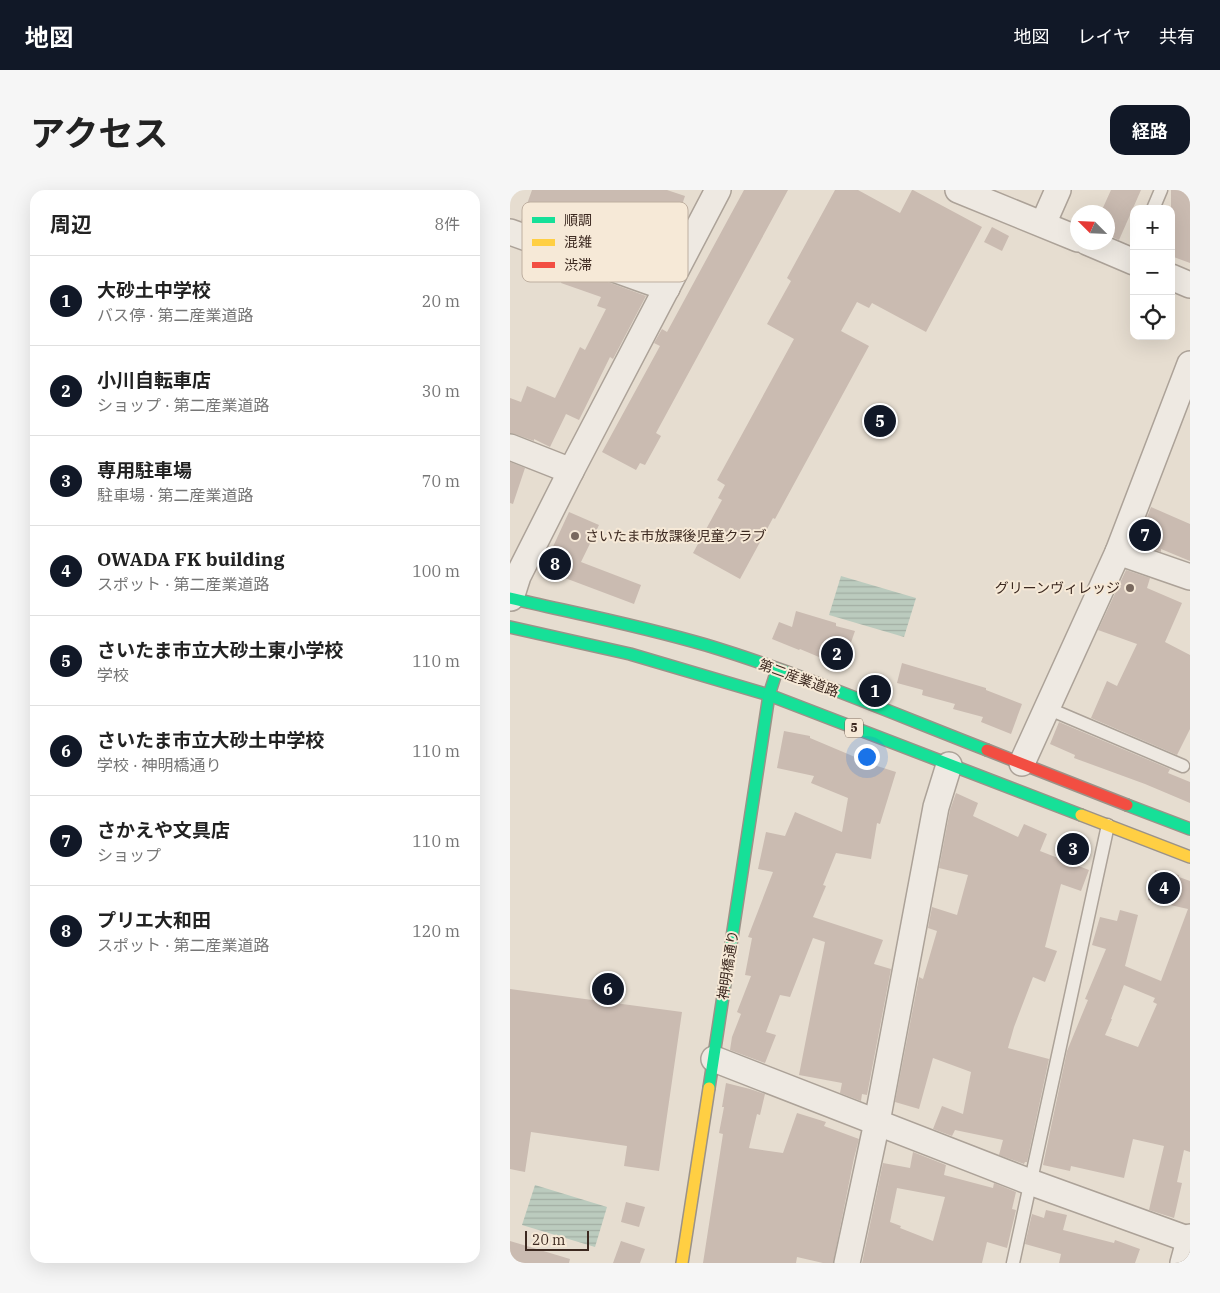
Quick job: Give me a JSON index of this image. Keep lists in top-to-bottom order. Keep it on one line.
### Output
{"streets":{"main road":["第二産業道路","5","神明橋通り"]},"crossings":[["第二産業道路","神明橋通り"]],"places":["さいたま市放課後児童クラブ","グリーンヴィレッジ"],"legend":["順調","混雑","渋滞"],"scale_bar":"20 m","north":"top left","page":{"header":"地図","nav":["地図","レイヤ","共有"],"title":"アクセス","buttons":"経路","heading":["周辺","8件"],"map_buttons":["+","−"],"list":[{"mark":"1","name":"大砂土中学校","note":"バス停 · 第二産業道路","value":"20 m"},{"mark":"2","name":"小川自転車店","note":"ショップ · 第二産業道路","value":"30 m"},{"mark":"3","name":"専用駐車場","note":"駐車場 · 第二産業道路","value":"70 m"},{"mark":"4","name":"OWADA FK building","note":"スポット · 第二産業道路","value":"100 m"},{"mark":"5","name":"さいたま市立大砂土東小学校","note":"学校","value":"110 m"},{"mark":"6","name":"さいたま市立大砂土中学校","note":"学校 · 神明橋通り","value":"110 m"},{"mark":"7","name":"さかえや文具店","note":"ショップ","value":"110 m"},{"mark":"8","name":"プリエ大和田","note":"スポット · 第二産業道路","value":"120 m"}],"pins":["5","7","8","2","1","3","4","6"],"scale":"20 m"}}
